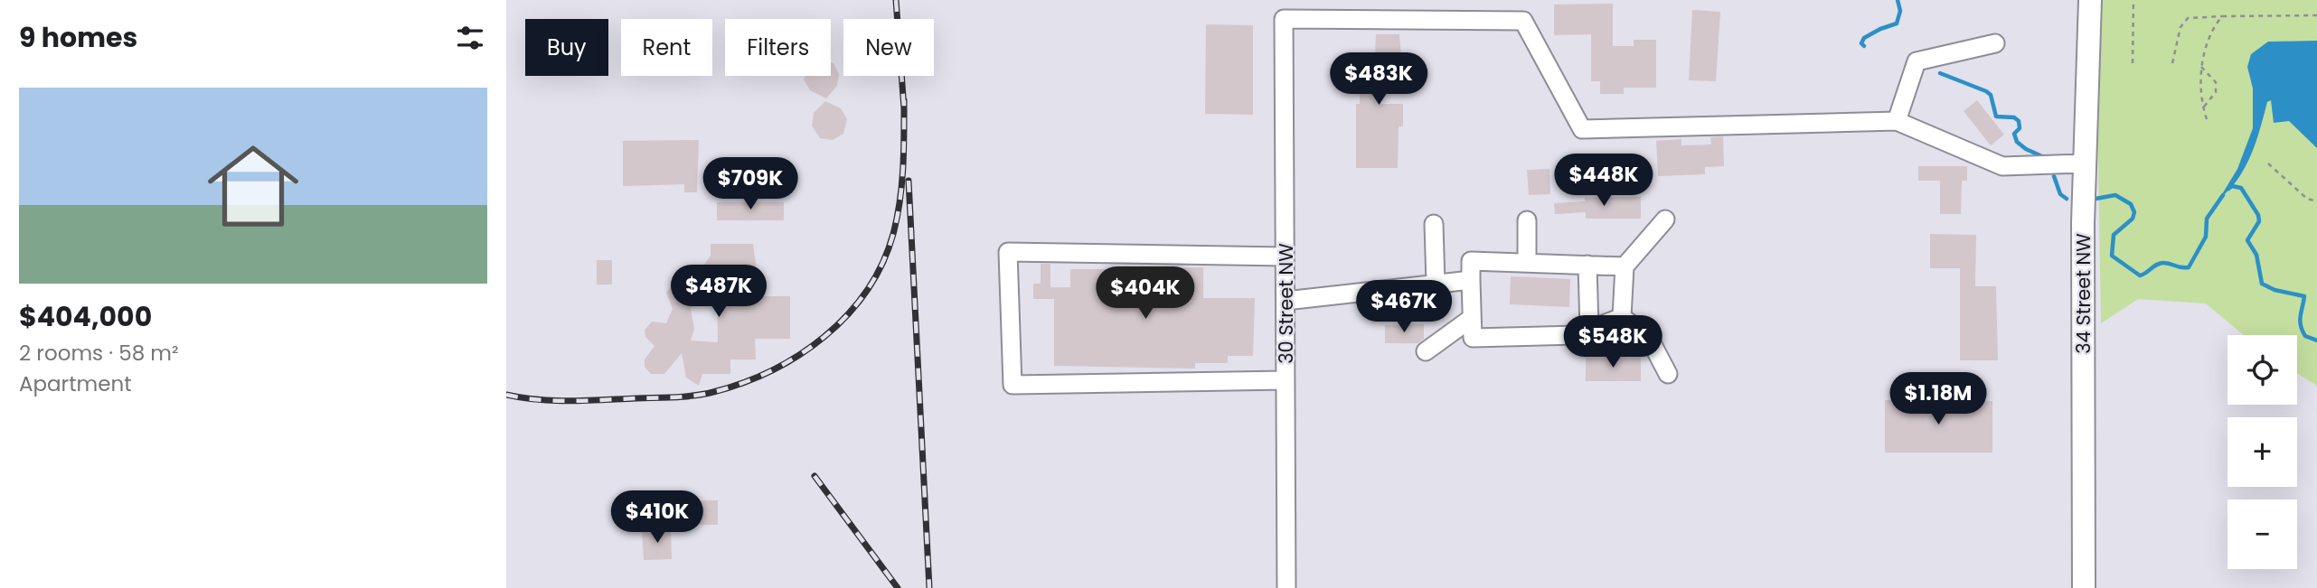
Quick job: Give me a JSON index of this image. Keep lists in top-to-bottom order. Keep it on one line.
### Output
{"streets":{"main road":["34 Street NW"],"street":["30 Street NW"]},"page":{"heading":"9 homes","chip":["Buy","Rent","Filters","New"],"price":["$483K","$448K","$709K","$487K","$404K","$467K","$548K","$1.18M","$410K"],"list":[{"name":"$404,000","note":"2 rooms · 58 m² · Apartment"}],"map_buttons":["+","−"]}}
